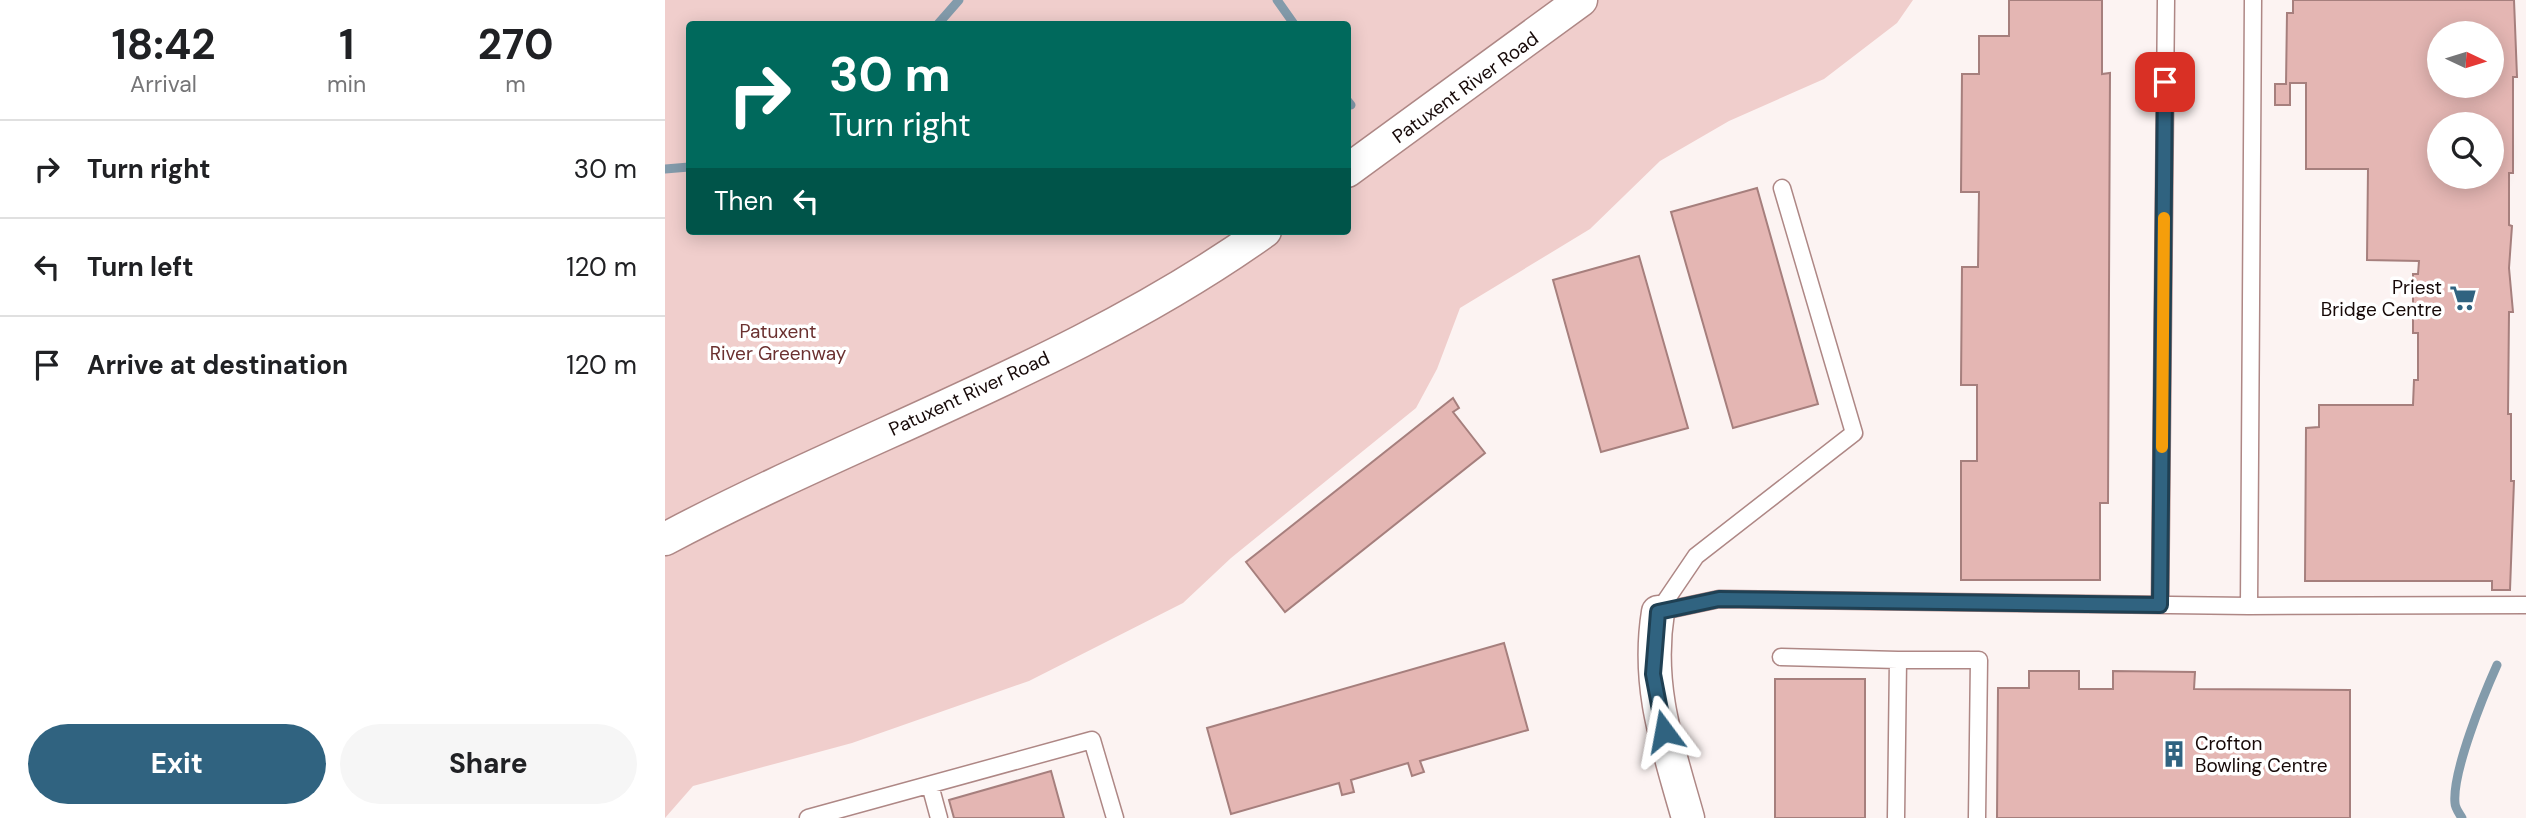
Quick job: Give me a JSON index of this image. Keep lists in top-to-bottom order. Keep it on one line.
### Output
{"streets":{"street":["Patuxent River Road"]},"parks":["Patuxent River Greenway"],"places":{"supermarket":["Priest Bridge Centre"],"building":["Crofton Bowling Centre"]},"north":"right","page":{"eta":["18:42","Arrival","1","min","270","m"],"turn":["30 m","Turn right"],"list":[{"name":"Turn right","value":"30 m"},{"name":"Turn left","value":"120 m"},{"name":"Arrive at destination","value":"120 m"}],"then":"Then","buttons":["Exit","Share"]}}
